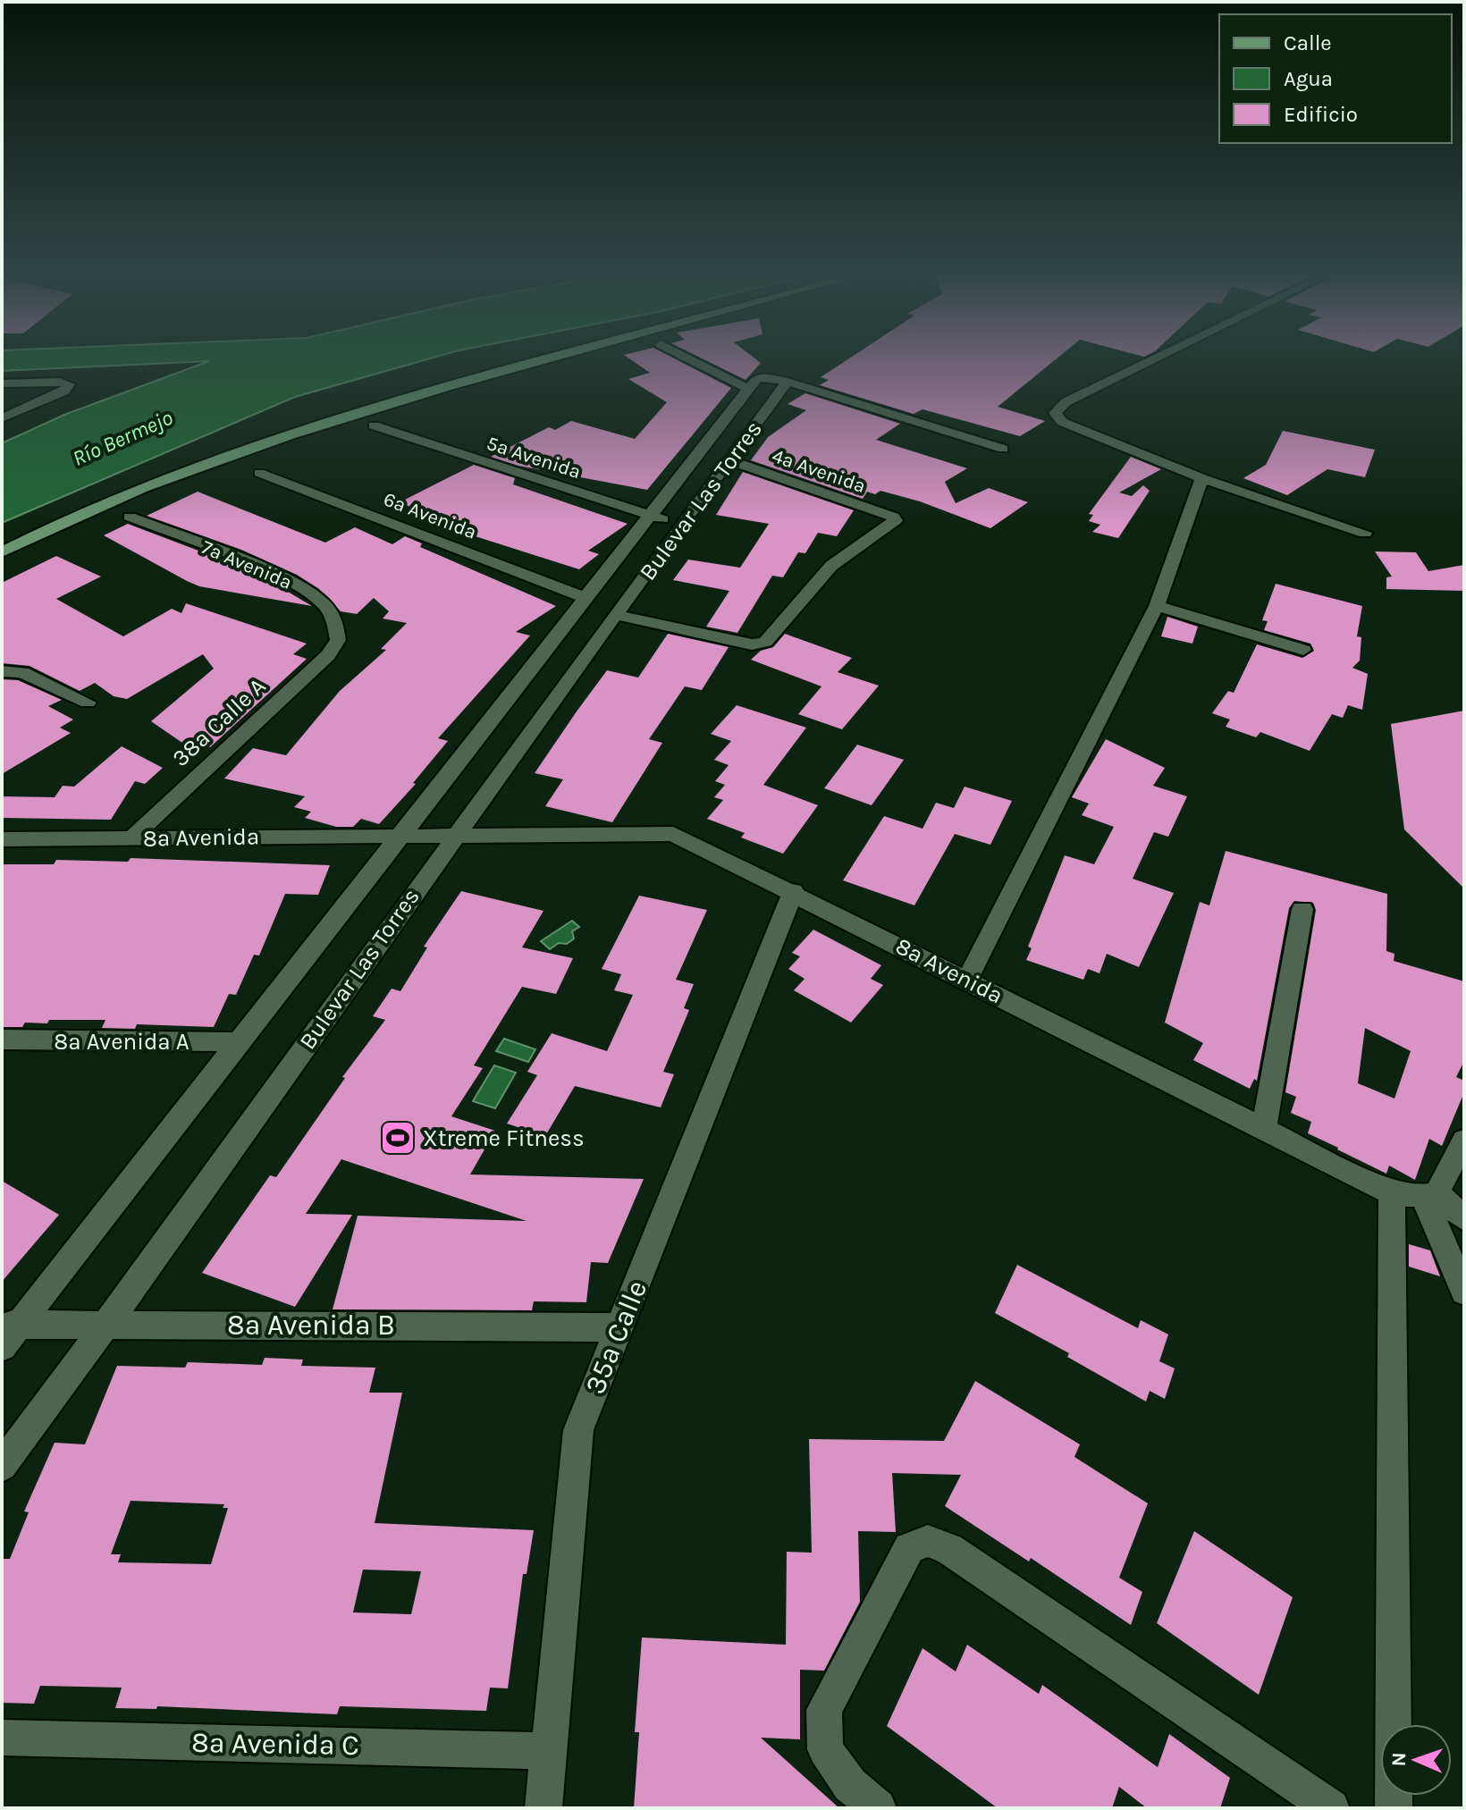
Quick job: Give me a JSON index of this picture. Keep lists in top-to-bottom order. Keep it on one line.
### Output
{"streets":{"street":["5a Avenida","4a Avenida","Bulevar Las Torres","6a Avenida","7a Avenida","38a Calle A","8a Avenida","8a Avenida A","8a Avenida B","35a Calle","8a Avenida C"]},"crossings":[["5a Avenida","Bulevar Las Torres"],["4a Avenida","Bulevar Las Torres"],["Bulevar Las Torres","6a Avenida"],["Bulevar Las Torres","8a Avenida"],["Bulevar Las Torres","8a Avenida A"],["Bulevar Las Torres","8a Avenida B"],["7a Avenida","38a Calle A"],["38a Calle A","8a Avenida"],["8a Avenida","35a Calle"],["8a Avenida B","35a Calle"],["35a Calle","8a Avenida C"]],"water":["Río Bermejo"],"places":{"sports":["Xtreme Fitness"]},"legend":["Calle","Agua","Edificio"],"north":"left"}
